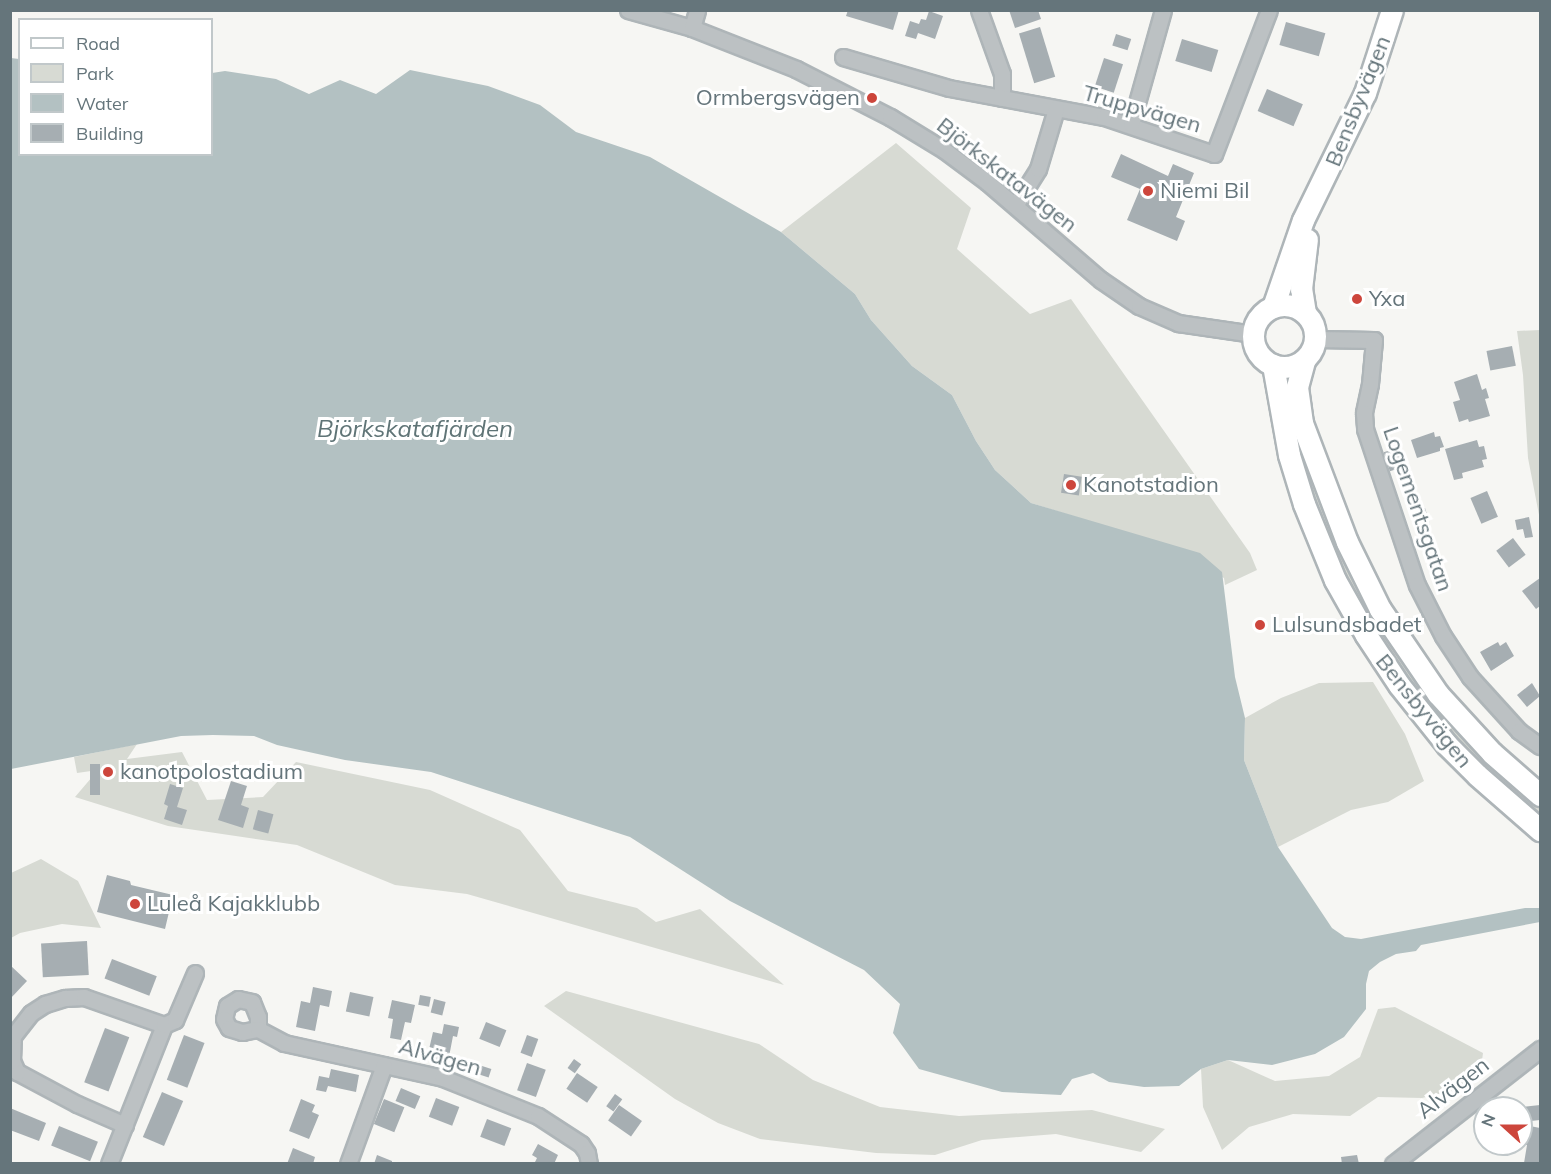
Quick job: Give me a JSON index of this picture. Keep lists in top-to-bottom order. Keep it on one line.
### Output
{"streets":{"main road":["Bensbyvägen"],"street":["Truppvägen","Björkskatavägen","Logementsgatan","Alvägen"]},"crossings":[["Bensbyvägen","Björkskatavägen"],["Bensbyvägen","Logementsgatan"],["Truppvägen","Björkskatavägen"],["Björkskatavägen","Logementsgatan"]],"water":["Björkskatafjärden"],"places":["Ormbergsvägen","Niemi Bil","Yxa","Kanotstadion","Lulsundsbadet","kanotpolostadium","Luleå Kajakklubb"],"legend":["Road","Park","Water","Building"],"north":"left"}
